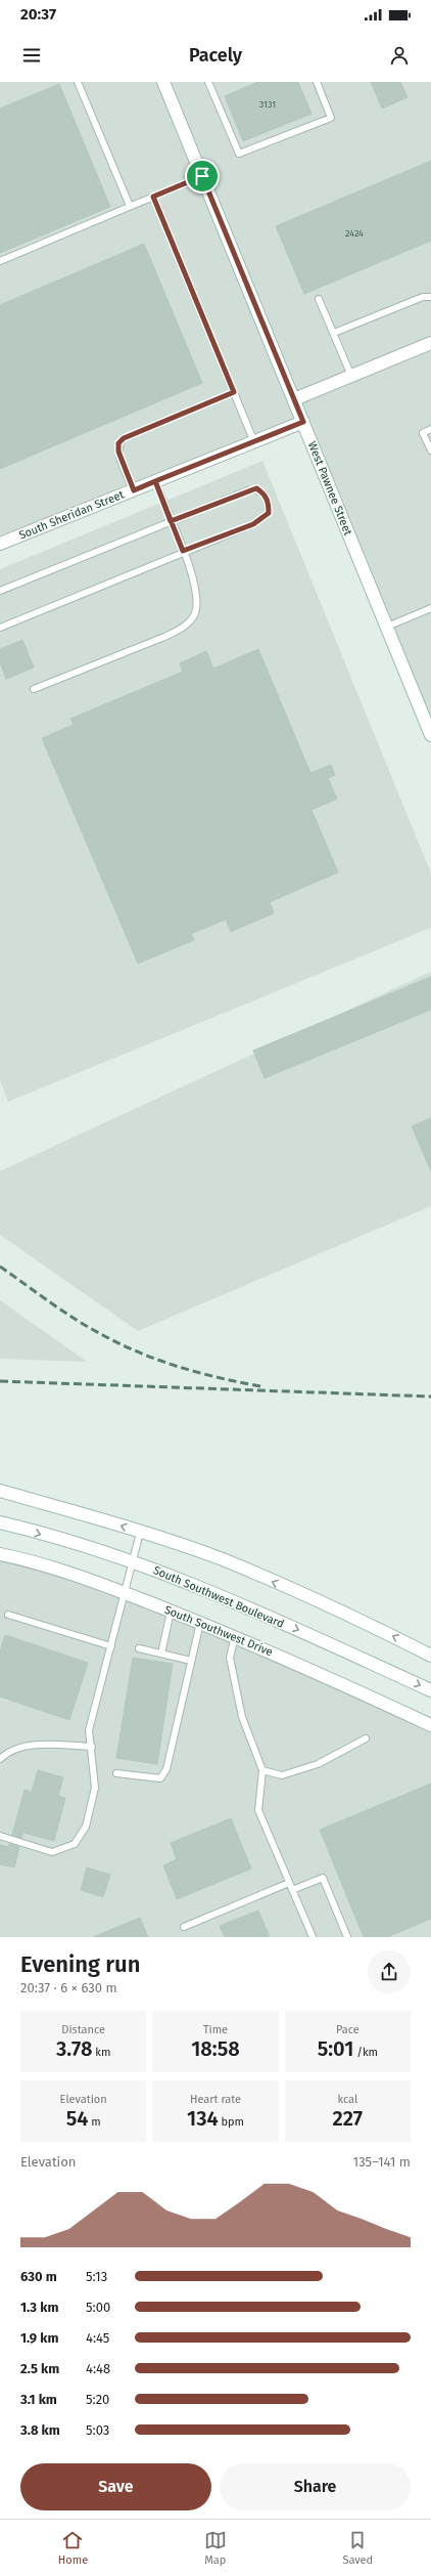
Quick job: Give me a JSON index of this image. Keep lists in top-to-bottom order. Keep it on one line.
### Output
{"streets":{"main road":["West Pawnee Street","South Sheridan Street","South Southwest Boulevard","South Southwest Drive"]},"crossings":[["West Pawnee Street","South Sheridan Street"]],"house_numbers":["3131","2424"],"page":{"status":"20:37","header":"Pacely","heading":["Evening run","20:37 · 6 × 630 m"],"stats":[["Distance","3.78 km"],["Time","18:58"],["Pace","5:01 /km"],["Elevation","54 m"],["Heart rate","134 bpm"],["kcal","227"]],"chart":["Elevation","135–141 m"],"list":[{"name":"630 m","note":"5:13"},{"name":"1.3 km","note":"5:00"},{"name":"1.9 km","note":"4:45"},{"name":"2.5 km","note":"4:48"},{"name":"3.1 km","note":"5:20"},{"name":"3.8 km","note":"5:03"}],"buttons":["Save","Share"],"tabs":["Home","Map","Saved"]}}
